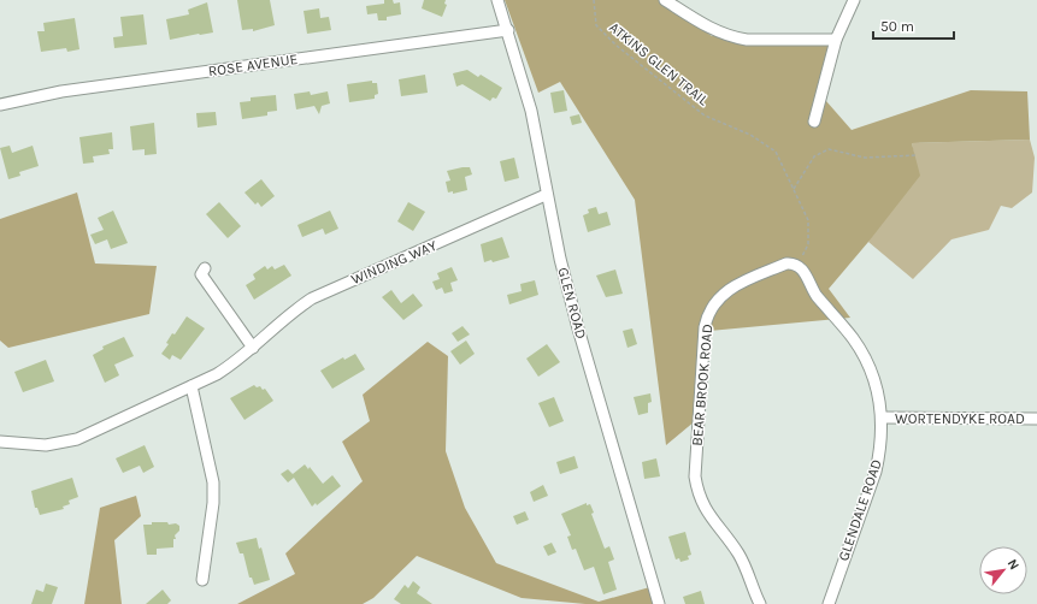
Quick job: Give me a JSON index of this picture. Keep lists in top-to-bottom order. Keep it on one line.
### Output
{"streets":{"street":["ROSE AVENUE","WINDING WAY","GLEN ROAD","BEAR BROOK ROAD","WORTENDYKE ROAD","GLENDALE ROAD"],"path":["ATKINS GLEN TRAIL"]},"crossings":[["ATKINS GLEN TRAIL","BEAR BROOK ROAD"],["ATKINS GLEN TRAIL","GLENDALE ROAD"],["ROSE AVENUE","GLEN ROAD"],["WINDING WAY","GLEN ROAD"],["BEAR BROOK ROAD","GLENDALE ROAD"],["WORTENDYKE ROAD","GLENDALE ROAD"]],"scale_bar":"50 m","north":"top right"}
